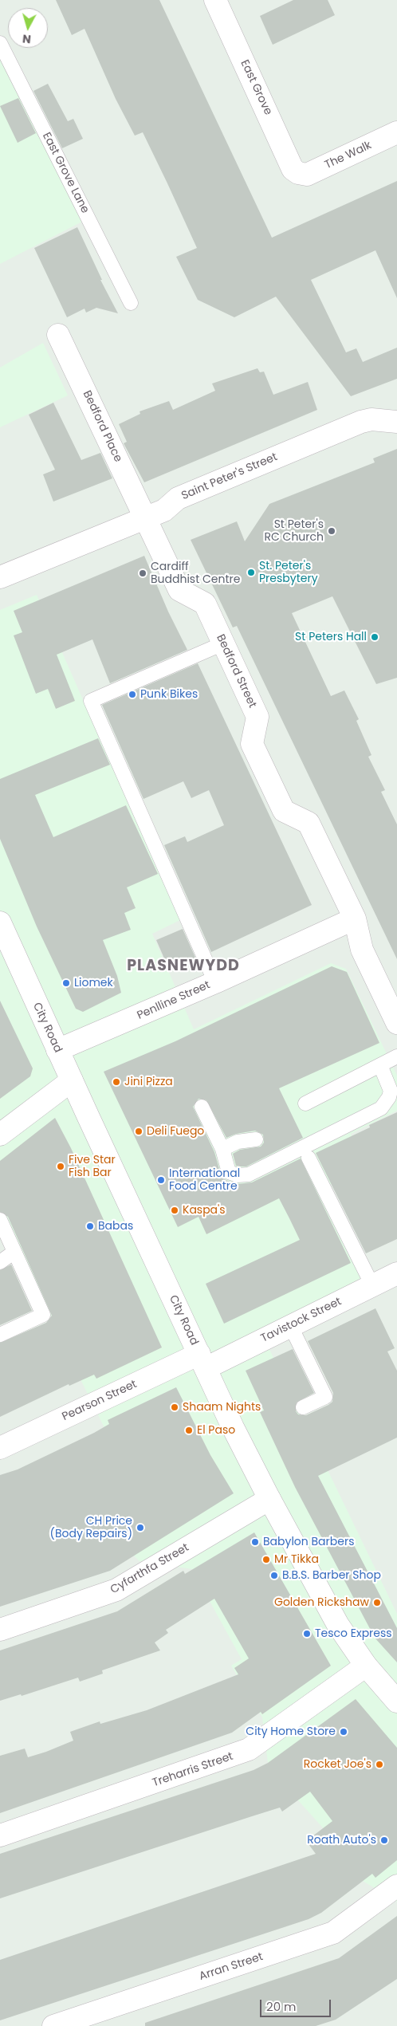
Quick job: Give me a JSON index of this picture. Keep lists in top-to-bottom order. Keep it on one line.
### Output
{"streets":{"street":["East Grove","The Walk","Bedford Place","Saint Peter's Street","Bedford Street","Penlline Street","City Road","Tavistock Street","Pearson Street","Cyfarthfa Street","Treharris Street","Arran Street"],"lane":["East Grove Lane"]},"crossings":[["East Grove","The Walk"],["Bedford Place","Saint Peter's Street"],["Bedford Place","Bedford Street"],["Saint Peter's Street","Bedford Street"],["Bedford Street","Penlline Street"],["Penlline Street","City Road"],["City Road","Tavistock Street"],["City Road","Pearson Street"],["City Road","Cyfarthfa Street"],["City Road","Treharris Street"],["Tavistock Street","Pearson Street"]],"districts":["PLASNEWYDD"],"places":["St Peter's RC Church","St. Peter's Presbytery","Cardiff Buddhist Centre","St Peters Hall","Punk Bikes","Liomek","Jini Pizza","Deli Fuego","Five Star Fish Bar","International Food Centre","Kaspa's","Babas","Shaam Nights","El Paso","CH Price (Body Repairs)","Babylon Barbers","Mr Tikka","B.B.S. Barber Shop","Golden Rickshaw","Tesco Express","City Home Store","Rocket Joe's","Roath Auto's"],"scale_bar":"20 m","north":"bottom"}
